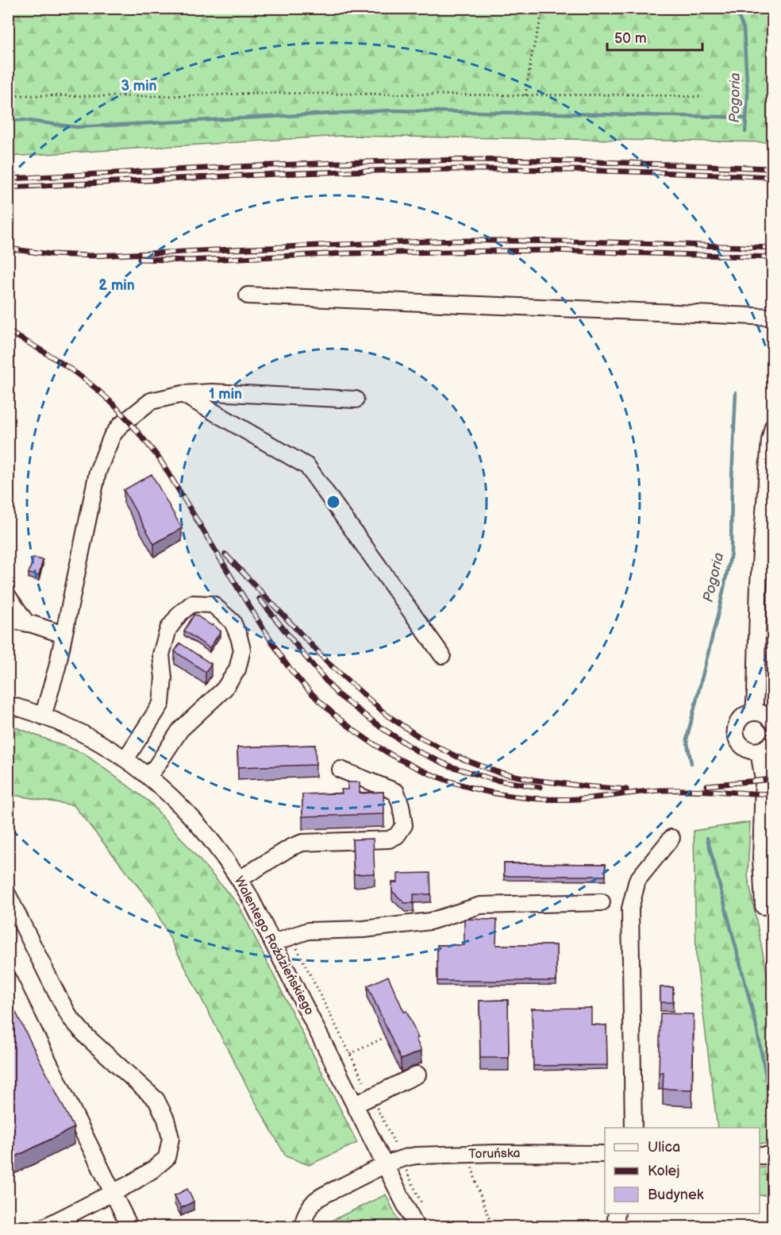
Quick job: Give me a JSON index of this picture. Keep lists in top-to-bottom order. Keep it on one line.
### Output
{"streets":{"street":["Walentego Roździeńskiego","Toruńska"]},"crossings":[["Walentego Roździeńskiego","Toruńska"]],"water":["Pogoria"],"legend":["Ulica","Kolej","Budynek"],"scale_bar":"50 m","rings":["3 min","2 min","1 min"]}
